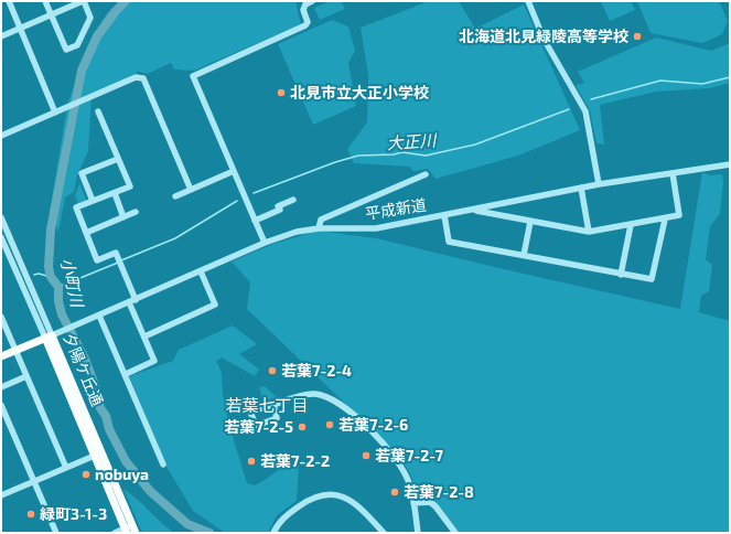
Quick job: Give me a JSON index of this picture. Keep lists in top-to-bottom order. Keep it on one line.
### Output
{"streets":{"main road":["夕陽ケ丘通"],"street":["平成新道"]},"crossings":[["平成新道","夕陽ケ丘通"]],"districts":["若葉七丁目"],"water":["大正川","小町川"],"places":["北海道北見緑陵高等学校","北見市立大正小学校","若葉7-2-4","若葉7-2-6","若葉7-2-5","若葉7-2-7","若葉7-2-2","nobuya","若葉7-2-8","緑町3-1-3"]}
